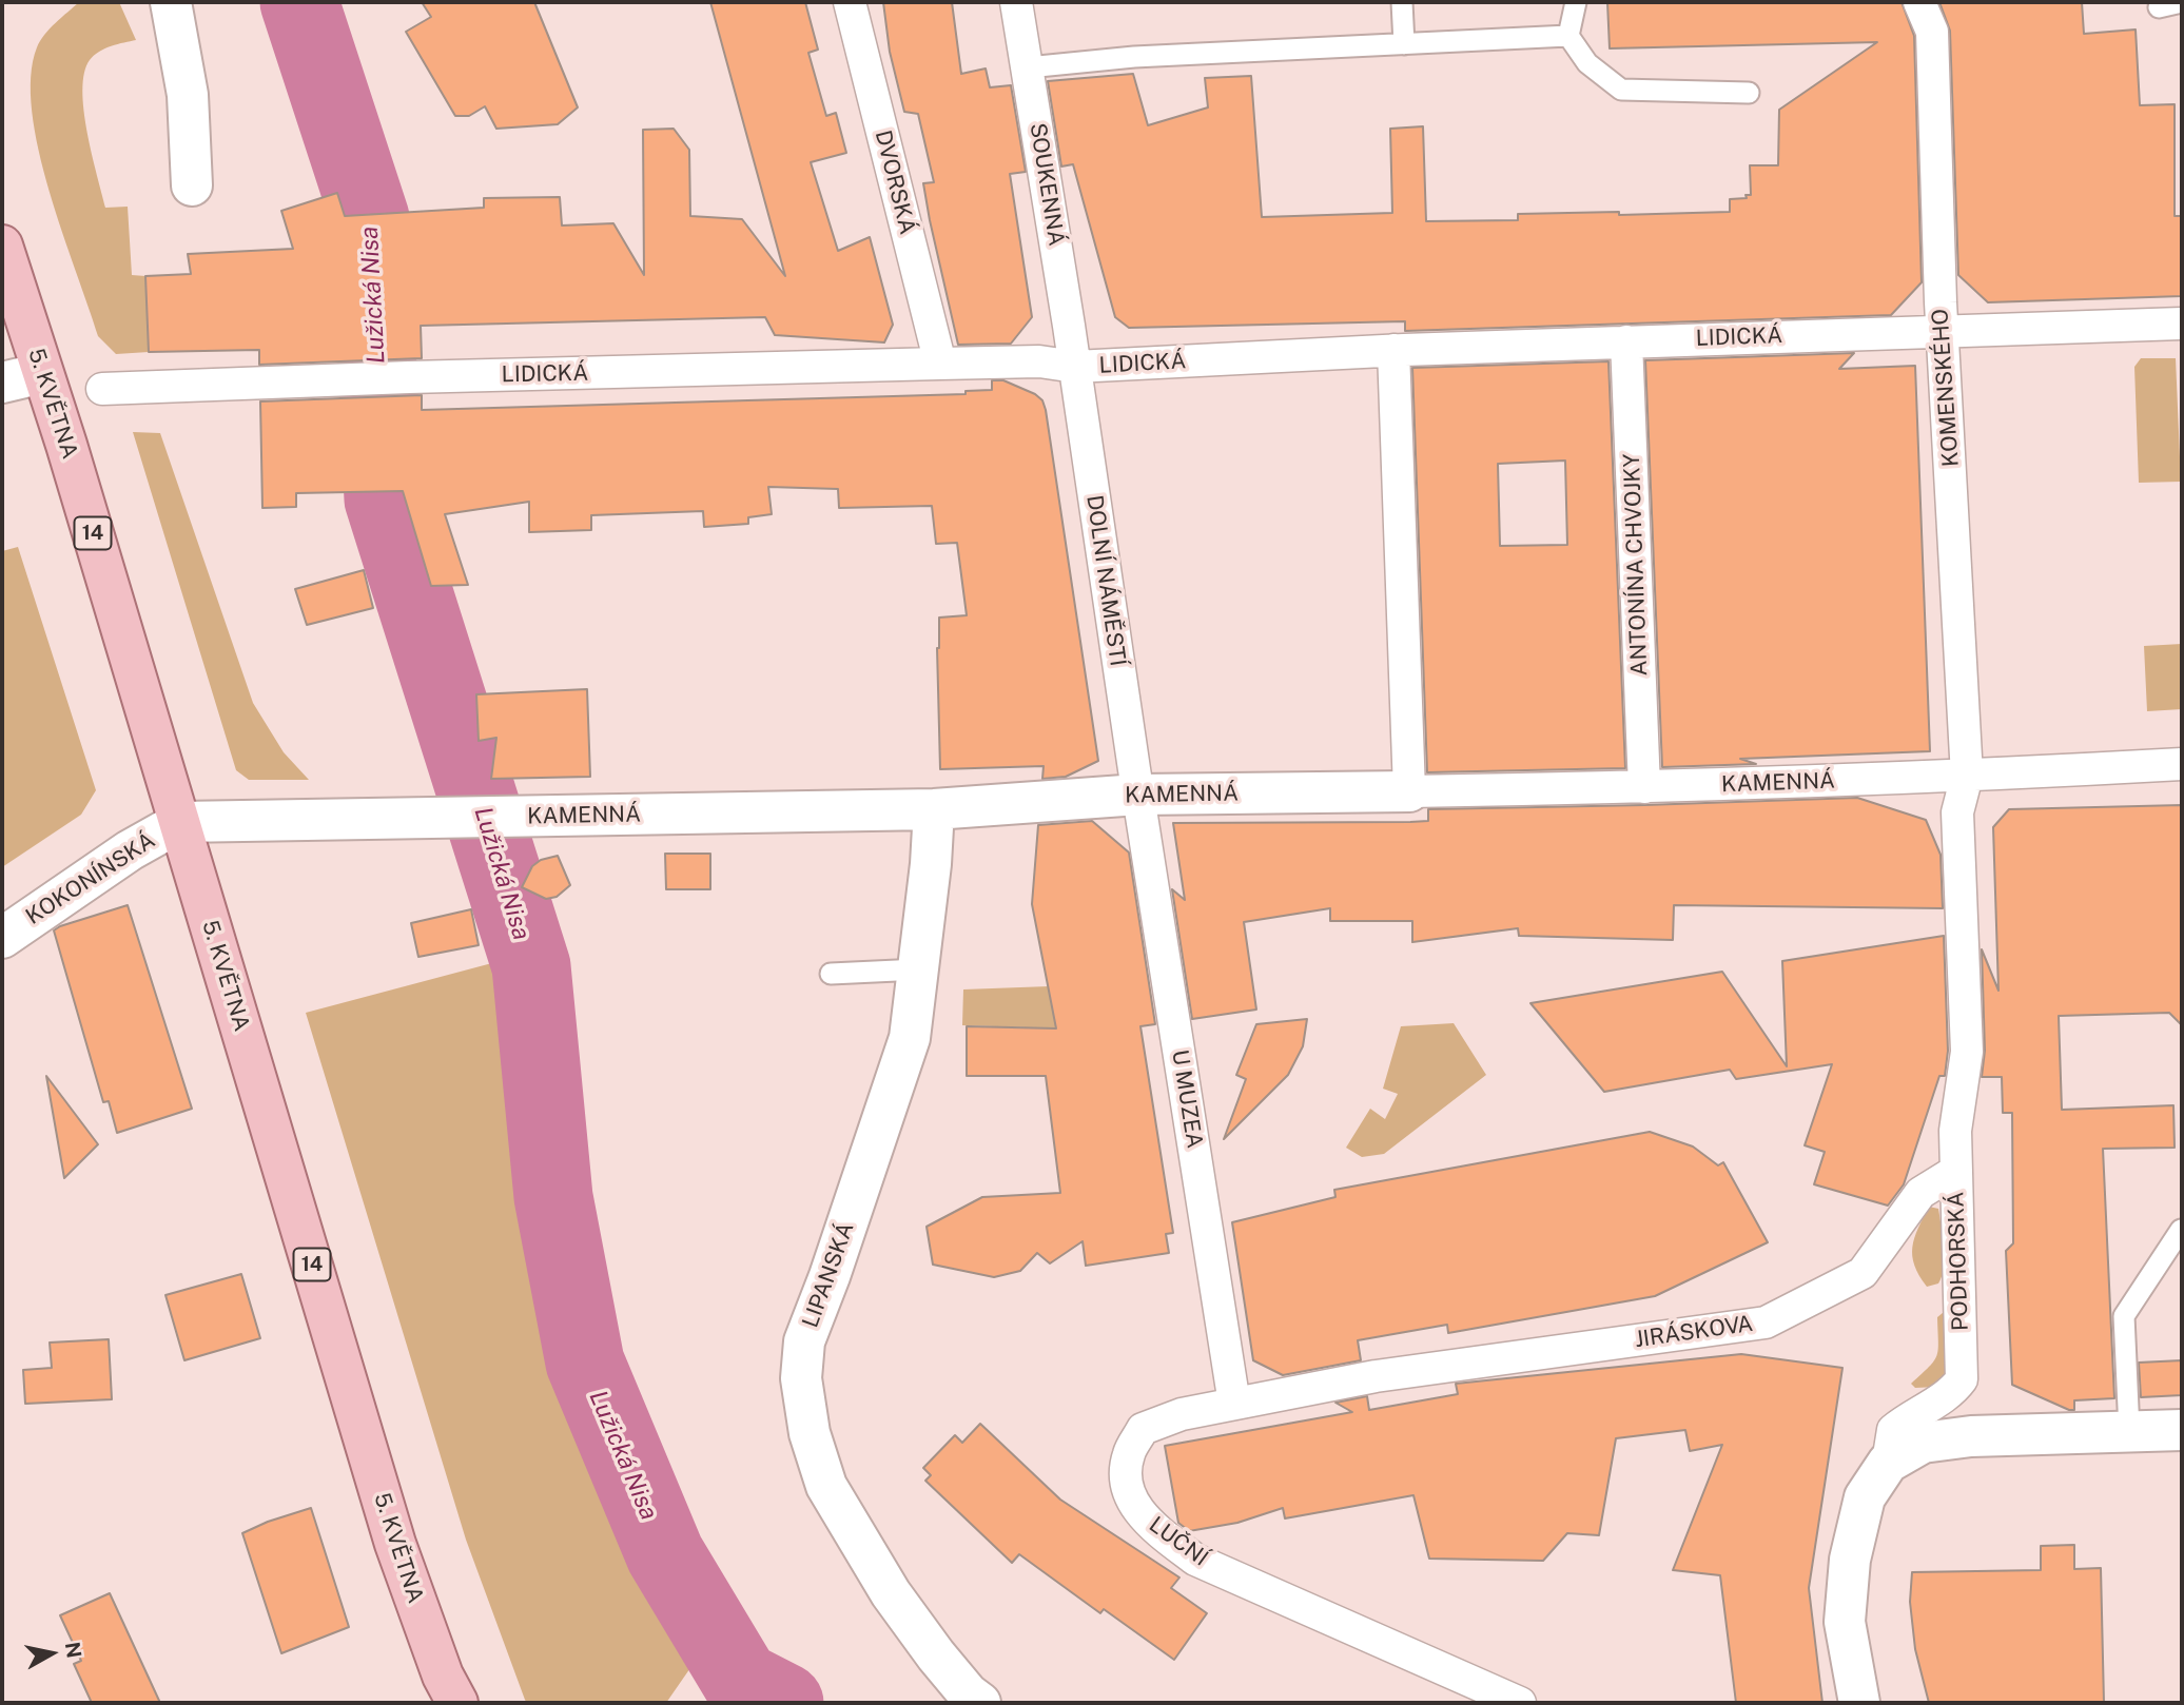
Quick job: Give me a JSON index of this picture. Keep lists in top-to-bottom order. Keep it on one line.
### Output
{"streets":{"main road":["5. KVĚTNA","14"],"street":["DVORSKÁ","SOUKENNÁ","LIDICKÁ","KOMENSKÉHO","ANTONÍNA CHVOJKY","DOLNÍ NÁMĚSTÍ","KAMENNÁ","KOKONÍNSKÁ","U MUZEA","PODHORSKÁ","LIPANSKÁ","JIRÁSKOVA","LUČNÍ"]},"crossings":[["DVORSKÁ","LIDICKÁ"],["SOUKENNÁ","LIDICKÁ"],["SOUKENNÁ","DOLNÍ NÁMĚSTÍ"],["LIDICKÁ","KOMENSKÉHO"],["LIDICKÁ","ANTONÍNA CHVOJKY"],["LIDICKÁ","DOLNÍ NÁMĚSTÍ"],["KOMENSKÉHO","KAMENNÁ"],["KOMENSKÉHO","PODHORSKÁ"],["5. KVĚTNA","KAMENNÁ"],["5. KVĚTNA","KOKONÍNSKÁ"],["ANTONÍNA CHVOJKY","KAMENNÁ"],["DOLNÍ NÁMĚSTÍ","KAMENNÁ"],["DOLNÍ NÁMĚSTÍ","U MUZEA"],["KAMENNÁ","KOKONÍNSKÁ"],["KAMENNÁ","U MUZEA"],["KAMENNÁ","PODHORSKÁ"],["KAMENNÁ","LIPANSKÁ"],["U MUZEA","LUČNÍ"],["PODHORSKÁ","JIRÁSKOVA"],["JIRÁSKOVA","LUČNÍ"]],"water":["Lužická Nisa"],"north":"right"}
